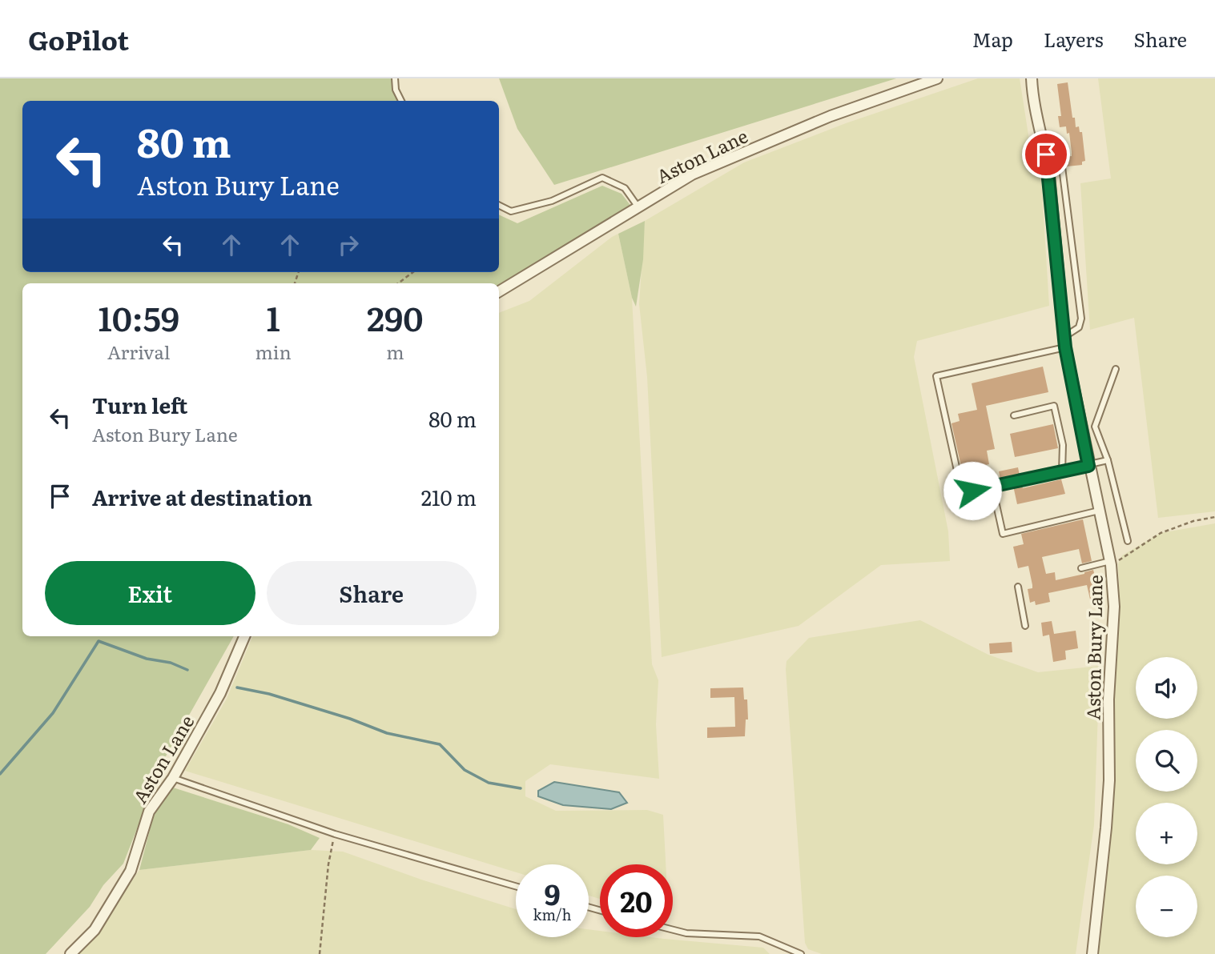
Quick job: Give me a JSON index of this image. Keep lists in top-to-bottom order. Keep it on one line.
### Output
{"streets":{"street":["Aston Lane","Aston Bury Lane"]},"page":{"header":"GoPilot","nav":["Map","Layers","Share"],"turn":["80 m","Aston Bury Lane"],"eta":["10:59","Arrival","1","min","290","m"],"list":[{"name":"Turn left","note":"Aston Bury Lane","value":"80 m"},{"name":"Arrive at destination","value":"210 m"}],"buttons":["Exit","Share"],"map_buttons":["+","−"],"speed":"9 km/h","limit":"20"}}
